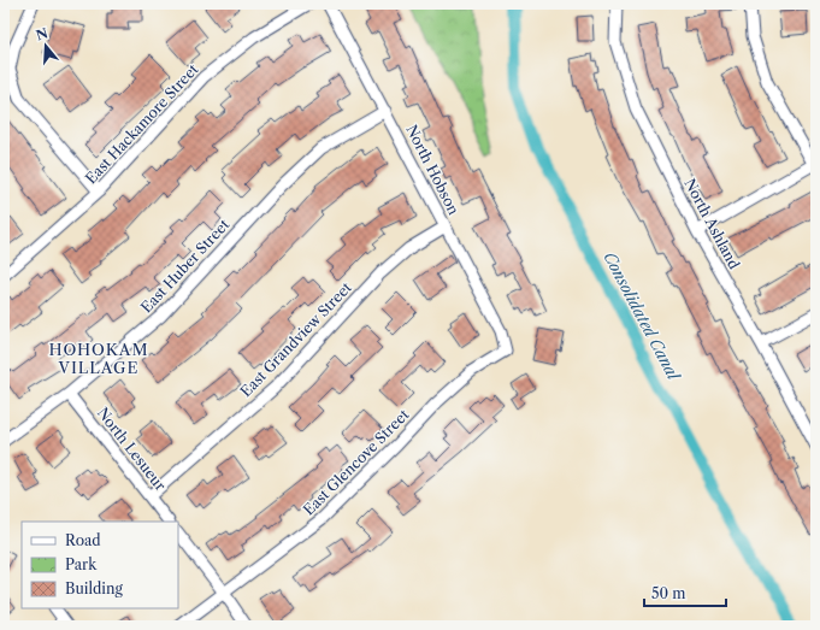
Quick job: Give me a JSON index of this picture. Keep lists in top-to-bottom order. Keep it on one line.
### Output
{"streets":{"street":["East Hackamore Street","North Hobson","North Ashland","East Huber Street","East Grandview Street","North Lesueur","East Glencove Street"]},"crossings":[["North Hobson","East Huber Street"],["North Hobson","East Grandview Street"],["North Hobson","East Glencove Street"],["East Huber Street","North Lesueur"],["East Grandview Street","North Lesueur"]],"districts":["HOHOKAM VILLAGE"],"water":["Consolidated Canal"],"legend":["Road","Park","Building"],"scale_bar":"50 m","north":"top"}
